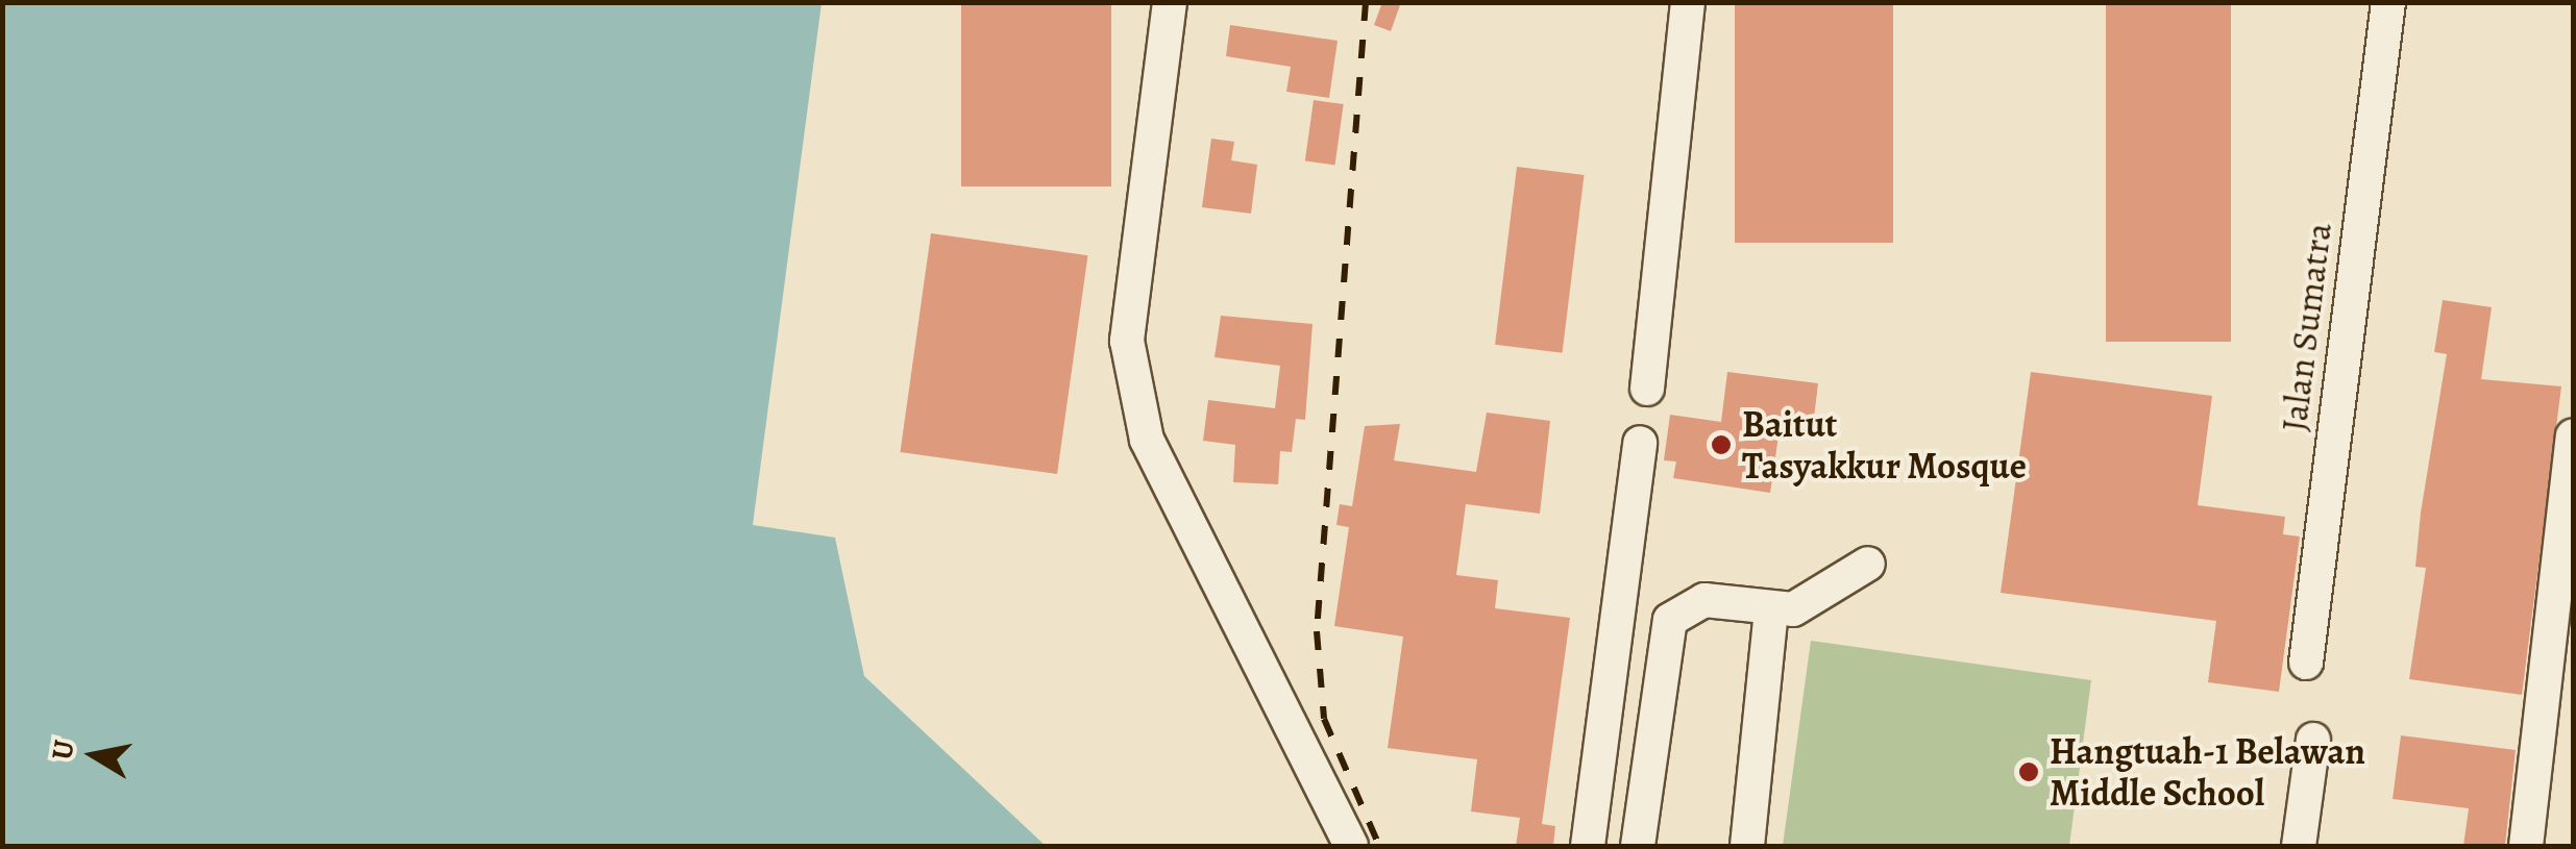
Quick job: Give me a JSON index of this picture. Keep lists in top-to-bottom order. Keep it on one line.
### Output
{"streets":{"lane":["Jalan Sumatra"]},"places":["Baitut Tasyakkur Mosque","Hangtuah-1 Belawan Middle School"],"north":"left"}
